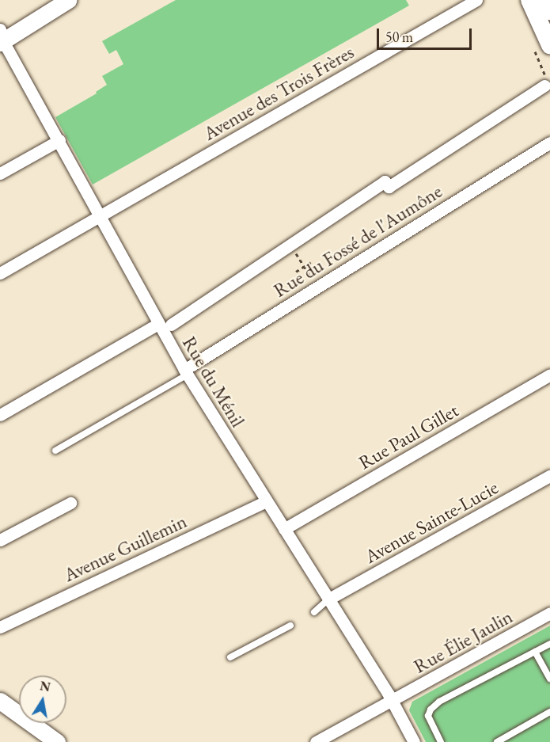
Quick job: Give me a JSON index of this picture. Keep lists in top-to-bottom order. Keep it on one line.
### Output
{"streets":{"street":["Avenue des Trois Frères","Rue du Fossé de l'Aumône","Rue du Ménil","Rue Paul Gillet","Avenue Sainte-Lucie","Avenue Guillemin","Rue Élie Jaulin"]},"crossings":[["Avenue des Trois Frères","Rue du Ménil"],["Rue du Fossé de l'Aumône","Rue du Ménil"],["Rue du Ménil","Rue Paul Gillet"],["Rue du Ménil","Avenue Sainte-Lucie"],["Rue du Ménil","Avenue Guillemin"],["Rue du Ménil","Rue Élie Jaulin"]],"scale_bar":"50 m","north":"top"}
